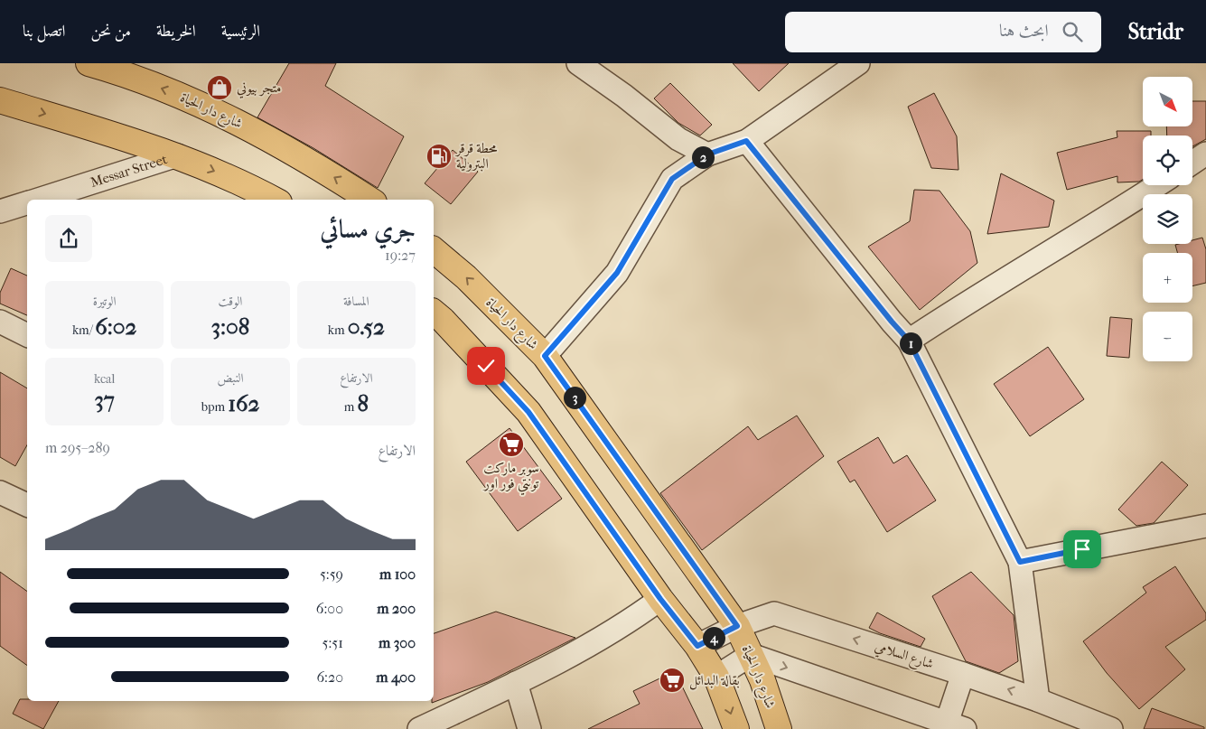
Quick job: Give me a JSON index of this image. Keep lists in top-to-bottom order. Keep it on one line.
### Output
{"streets":{"main road":["شارع دار الحياة"],"street":["Messar Street","شارع السلامي"]},"crossings":[["شارع دار الحياة","شارع السلامي"]],"places":{"shop":["متجر بيوني"],"fuel station":["محطة قرقر البترولية"],"supermarket":["سوبر ماركت تونتي فور اور","بقالة البدائل"]},"north":"bottom right","page":{"header":"Stridr","search":"ابحث هنا","nav":["الرئيسية","الخريطة","من نحن","اتصل بنا"],"map_buttons":["+","−"],"pins":["2","1","3","4"],"heading":["جري مسائي","19:27"],"stats":[["المسافة","0.52 km"],["الوقت","3:08"],["الوتيرة","6:02 /km"],["الارتفاع","8 m"],["النبض","162 bpm"],["kcal","37"]],"chart":["الارتفاع","289–295 m"],"list":[{"name":"100 m","note":"5:59"},{"name":"200 m","note":"6:00"},{"name":"300 m","note":"5:51"},{"name":"400 m","note":"6:20"}]}}
